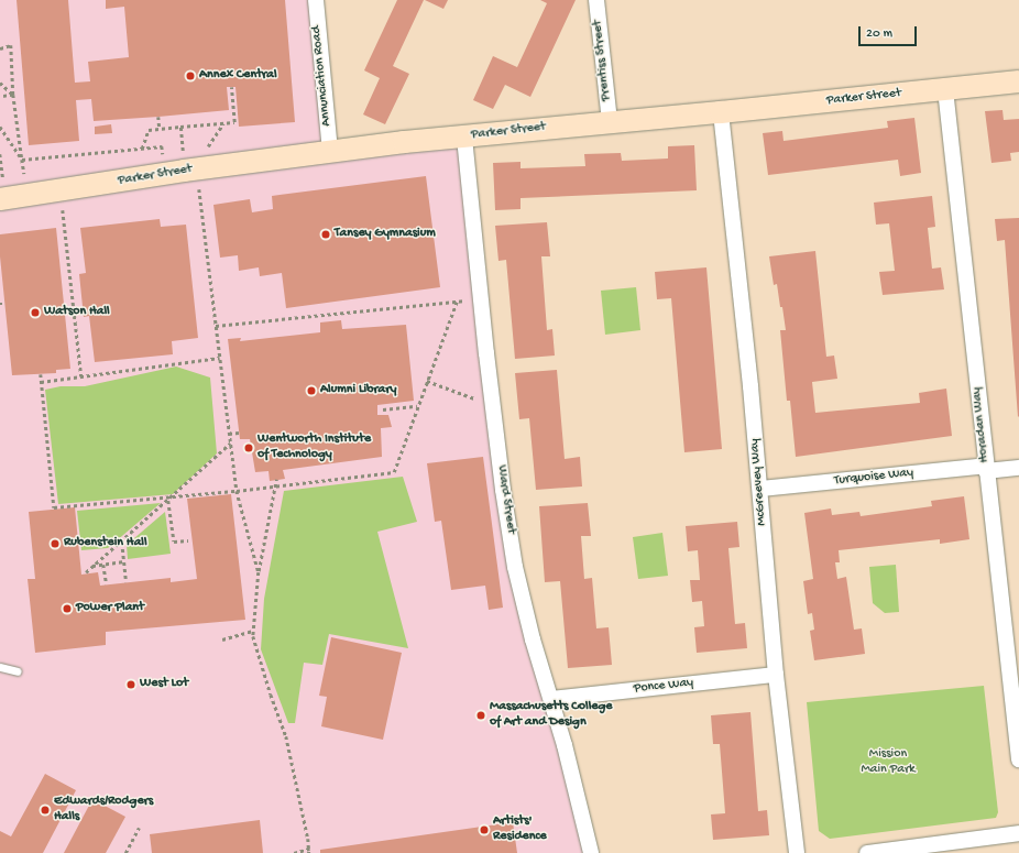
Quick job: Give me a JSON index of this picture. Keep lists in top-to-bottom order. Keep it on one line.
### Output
{"streets":{"street":["Prentiss Street","Annunciation Road","Parker Street","Horadan Way","Turquoise Way","McGreevey Way","Ward Street","Ponce Way"]},"crossings":[["Prentiss Street","Parker Street"],["Annunciation Road","Parker Street"],["Parker Street","Horadan Way"],["Parker Street","McGreevey Way"],["Parker Street","Ward Street"],["Horadan Way","Turquoise Way"],["Turquoise Way","McGreevey Way"],["McGreevey Way","Ponce Way"],["Ward Street","Ponce Way"]],"parks":["Mission Main Park"],"places":["Annex Central","Tansey Gymnasium","Watson Hall","Alumni Library","Wentworth Institute of Technology","Rubenstein Hall","Power Plant","West Lot","Massachusetts College of Art and Design","Edwards/Rodgers Halls","Artists' Residence"],"scale_bar":"20 m"}
